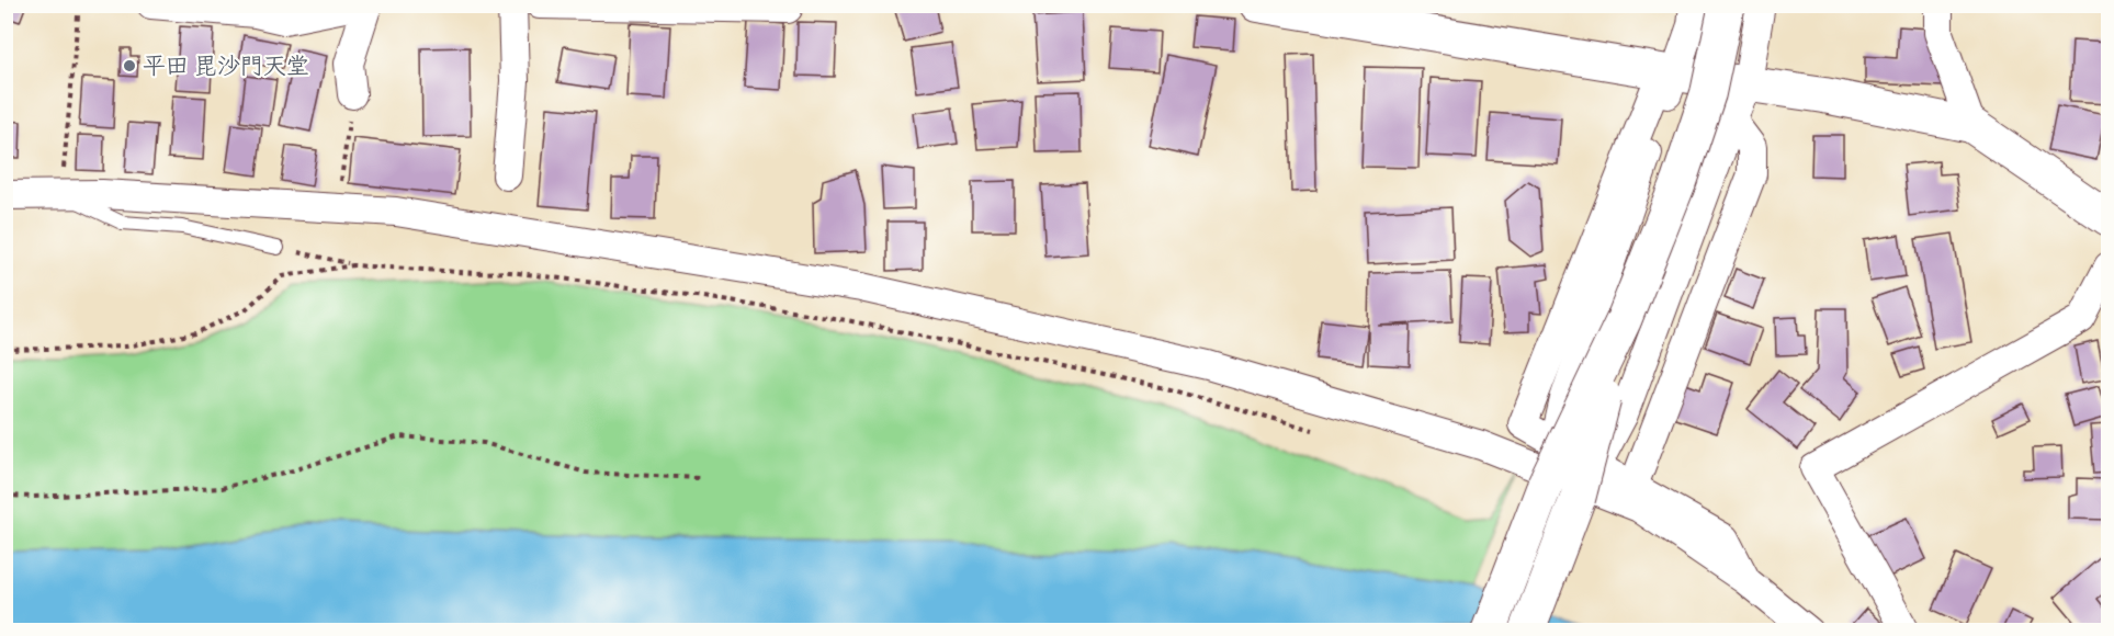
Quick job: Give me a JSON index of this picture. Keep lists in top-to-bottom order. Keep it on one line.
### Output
{"places":["平田 毘沙門天堂"]}
